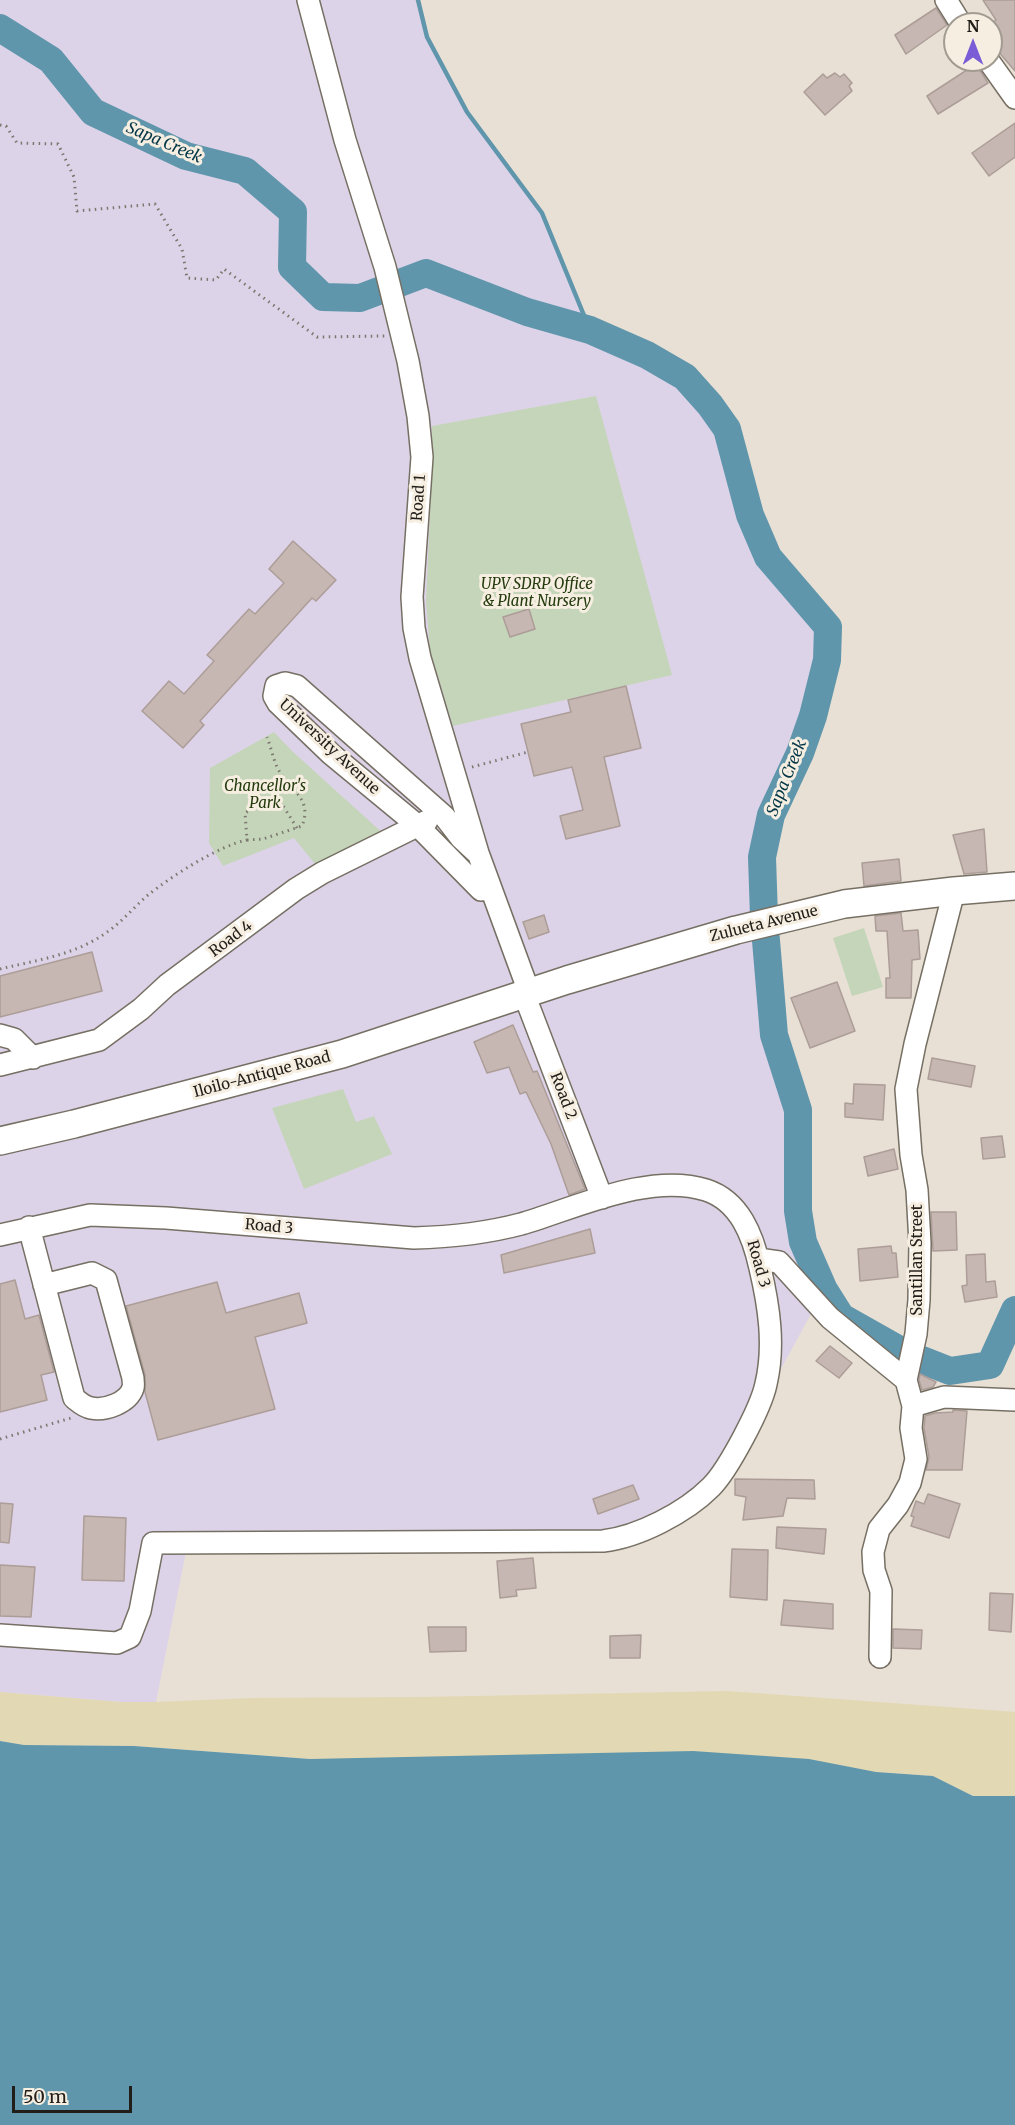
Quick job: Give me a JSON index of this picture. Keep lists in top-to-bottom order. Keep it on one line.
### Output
{"streets":{"main road":["Zulueta Avenue","Iloilo-Antique Road"],"street":["Road 1","University Avenue","Road 4","Road 2","Road 3","Santillan Street"]},"crossings":[["Road 1","University Avenue"],["Road 1","Zulueta Avenue"],["Road 1","Road 4"],["Road 1","Iloilo-Antique Road"],["Road 1","Road 2"],["University Avenue","Road 4"],["Zulueta Avenue","Iloilo-Antique Road"],["Zulueta Avenue","Road 2"],["Zulueta Avenue","Santillan Street"],["Iloilo-Antique Road","Road 2"],["Road 2","Road 3"]],"water":["Sapa Creek"],"parks":["UPV SDRP Office & Plant Nursery","Chancellor's Park"],"scale_bar":"50 m","north":"top"}
